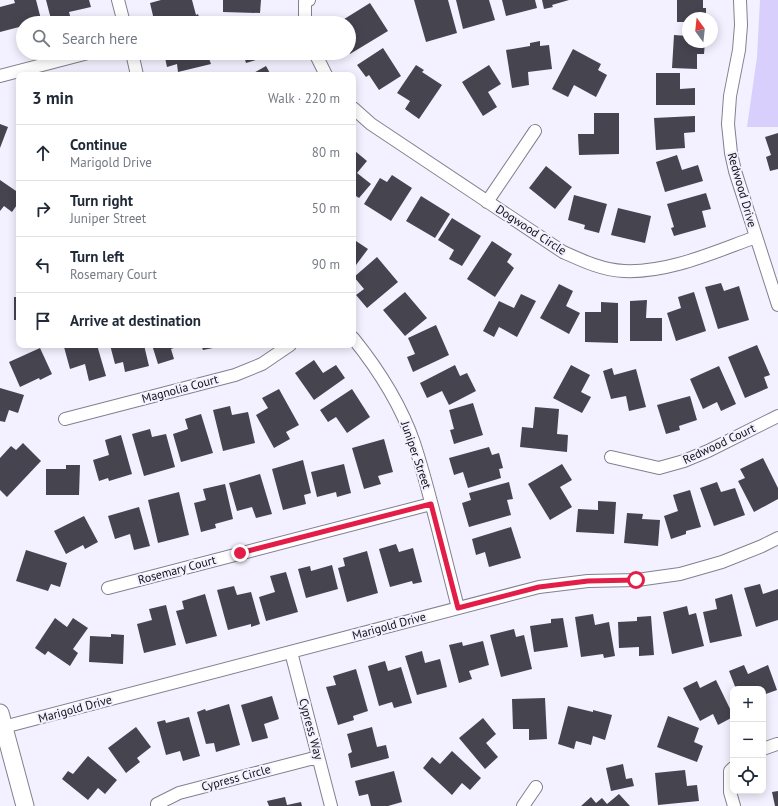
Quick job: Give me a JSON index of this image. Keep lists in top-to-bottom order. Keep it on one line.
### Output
{"streets":{"street":["Redwood Drive","Dogwood Circle","Magnolia Court","Redwood Court","Juniper Street","Rosemary Court","Marigold Drive","Cypress Way","Cypress Circle"]},"crossings":[["Redwood Drive","Dogwood Circle"],["Juniper Street","Rosemary Court"],["Juniper Street","Marigold Drive"],["Marigold Drive","Cypress Way"],["Cypress Way","Cypress Circle"]],"north":"top","page":{"search":"Search here","heading":["3 min","Walk · 220 m"],"list":[["Continue","Marigold Drive","80 m"],["Turn right","Juniper Street","50 m"],["Turn left","Rosemary Court","90 m"],"Arrive at destination"],"map_buttons":["+","−"]}}
